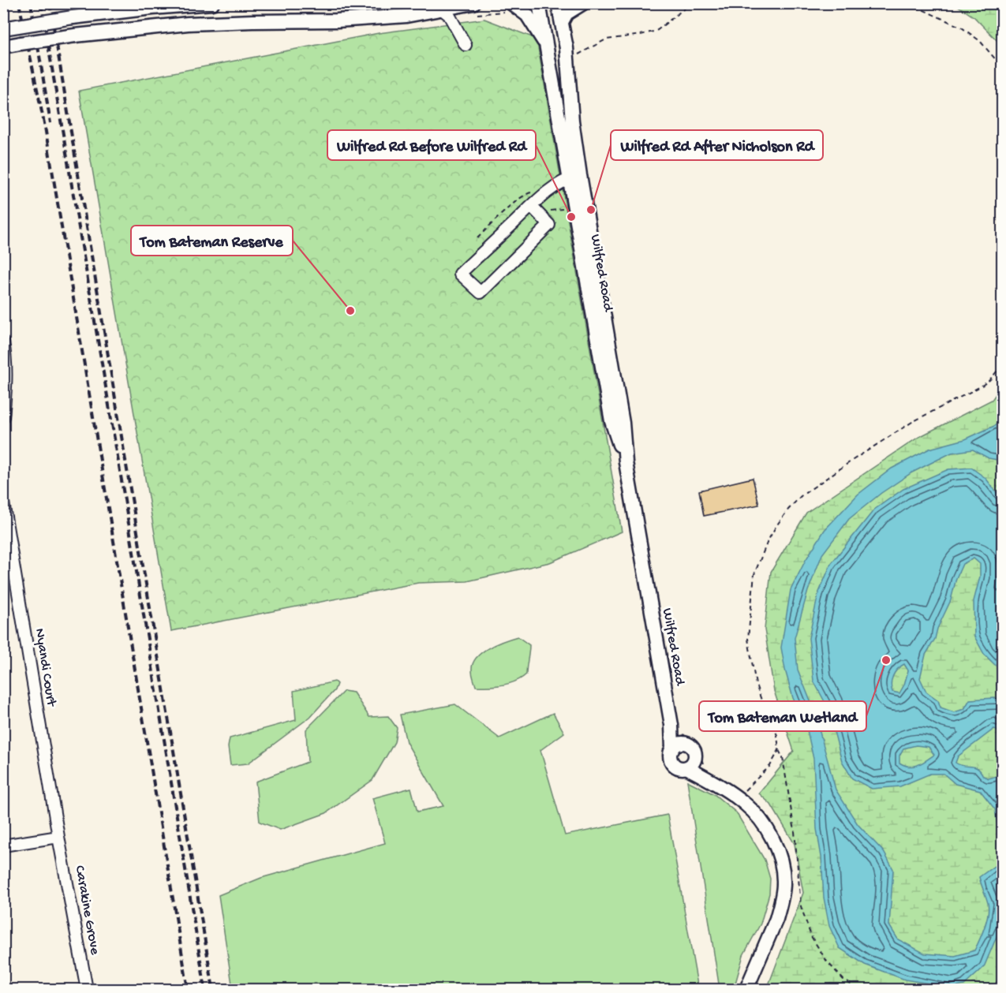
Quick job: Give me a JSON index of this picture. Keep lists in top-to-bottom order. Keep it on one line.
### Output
{"streets":{"main road":["Wilfred Road"],"street":["Nyandi Court","Carakine Grove"]},"crossings":[["Nyandi Court","Carakine Grove"]],"places":["Wilfred Rd After Nicholson Rd","Wilfred Rd Before Wilfred Rd","Tom Bateman Reserve","Tom Bateman Wetland"]}
